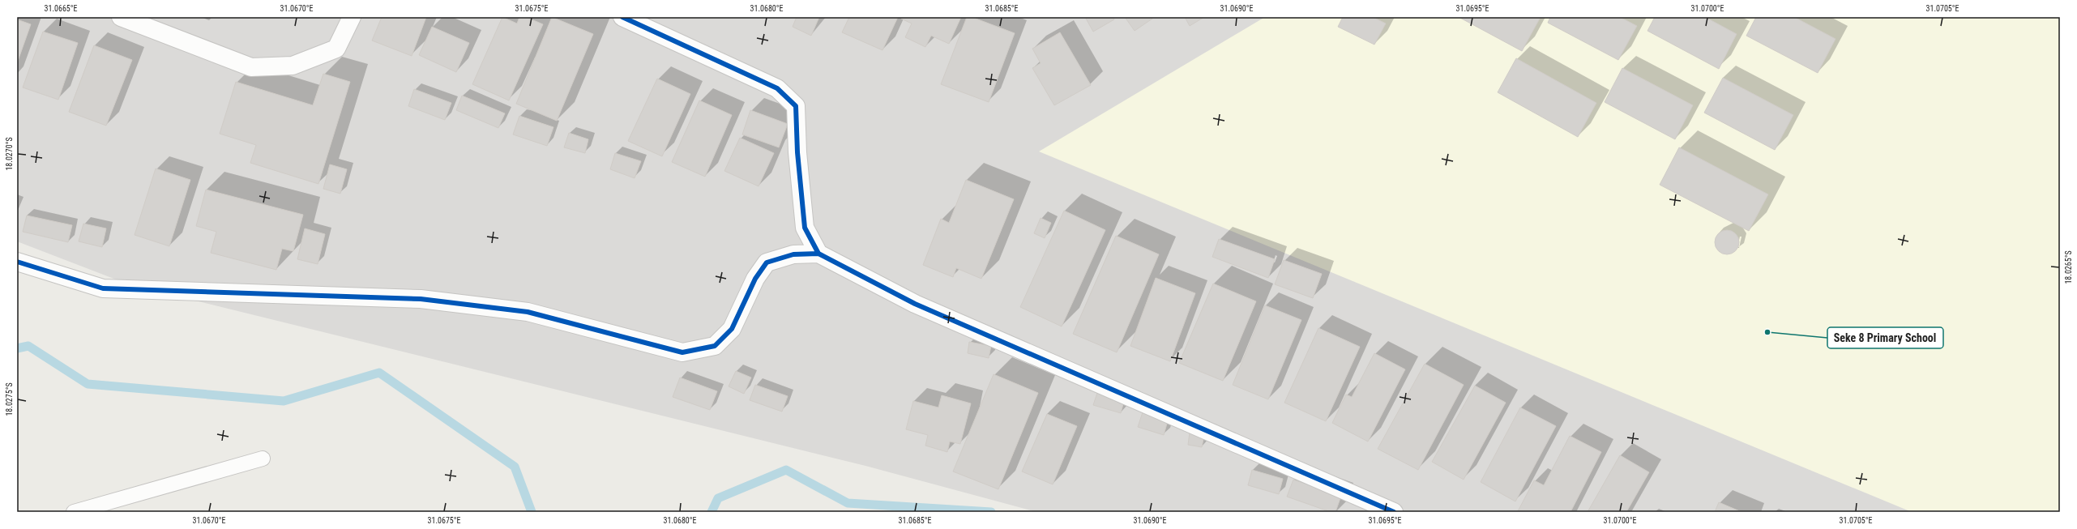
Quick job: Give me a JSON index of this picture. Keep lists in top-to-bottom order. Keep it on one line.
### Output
{"places":["Seke 8 Primary School"],"coordinates":["31.0665°E","31.0670°E","31.0675°E","31.0680°E","31.0685°E","31.0690°E","31.0695°E","31.0700°E","31.0705°E","18.0270°S","18.0265°S","18.0275°S"]}
